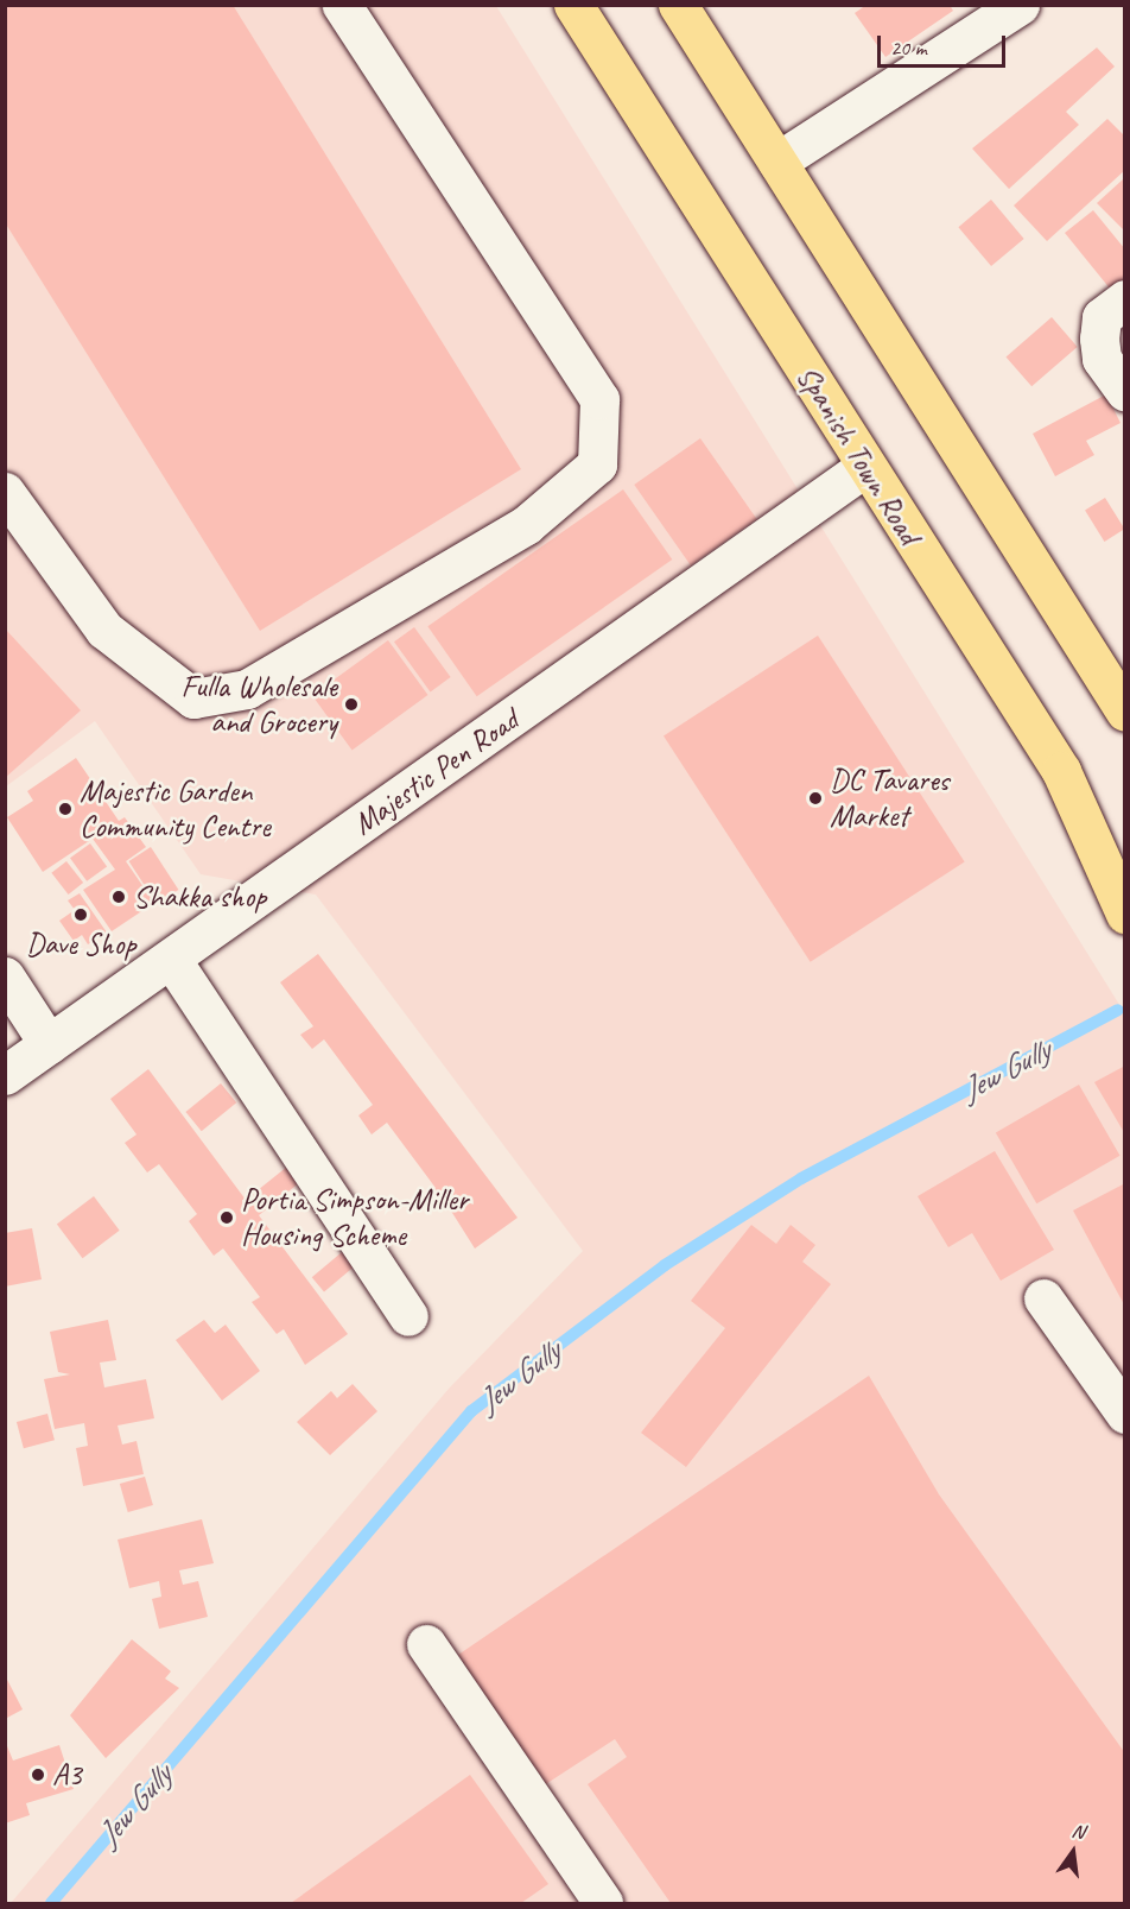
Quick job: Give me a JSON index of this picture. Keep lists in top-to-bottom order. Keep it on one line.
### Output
{"streets":{"highway":["Spanish Town Road"],"street":["Majestic Pen Road"]},"crossings":[["Spanish Town Road","Majestic Pen Road"]],"water":["Jew Gully"],"places":["Fulla Wholesale and Grocery","DC Tavares Market","Majestic Garden Community Centre","Shakka shop","Dave Shop","Portia Simpson-Miller Housing Scheme","A3"],"scale_bar":"20 m","north":"top"}
